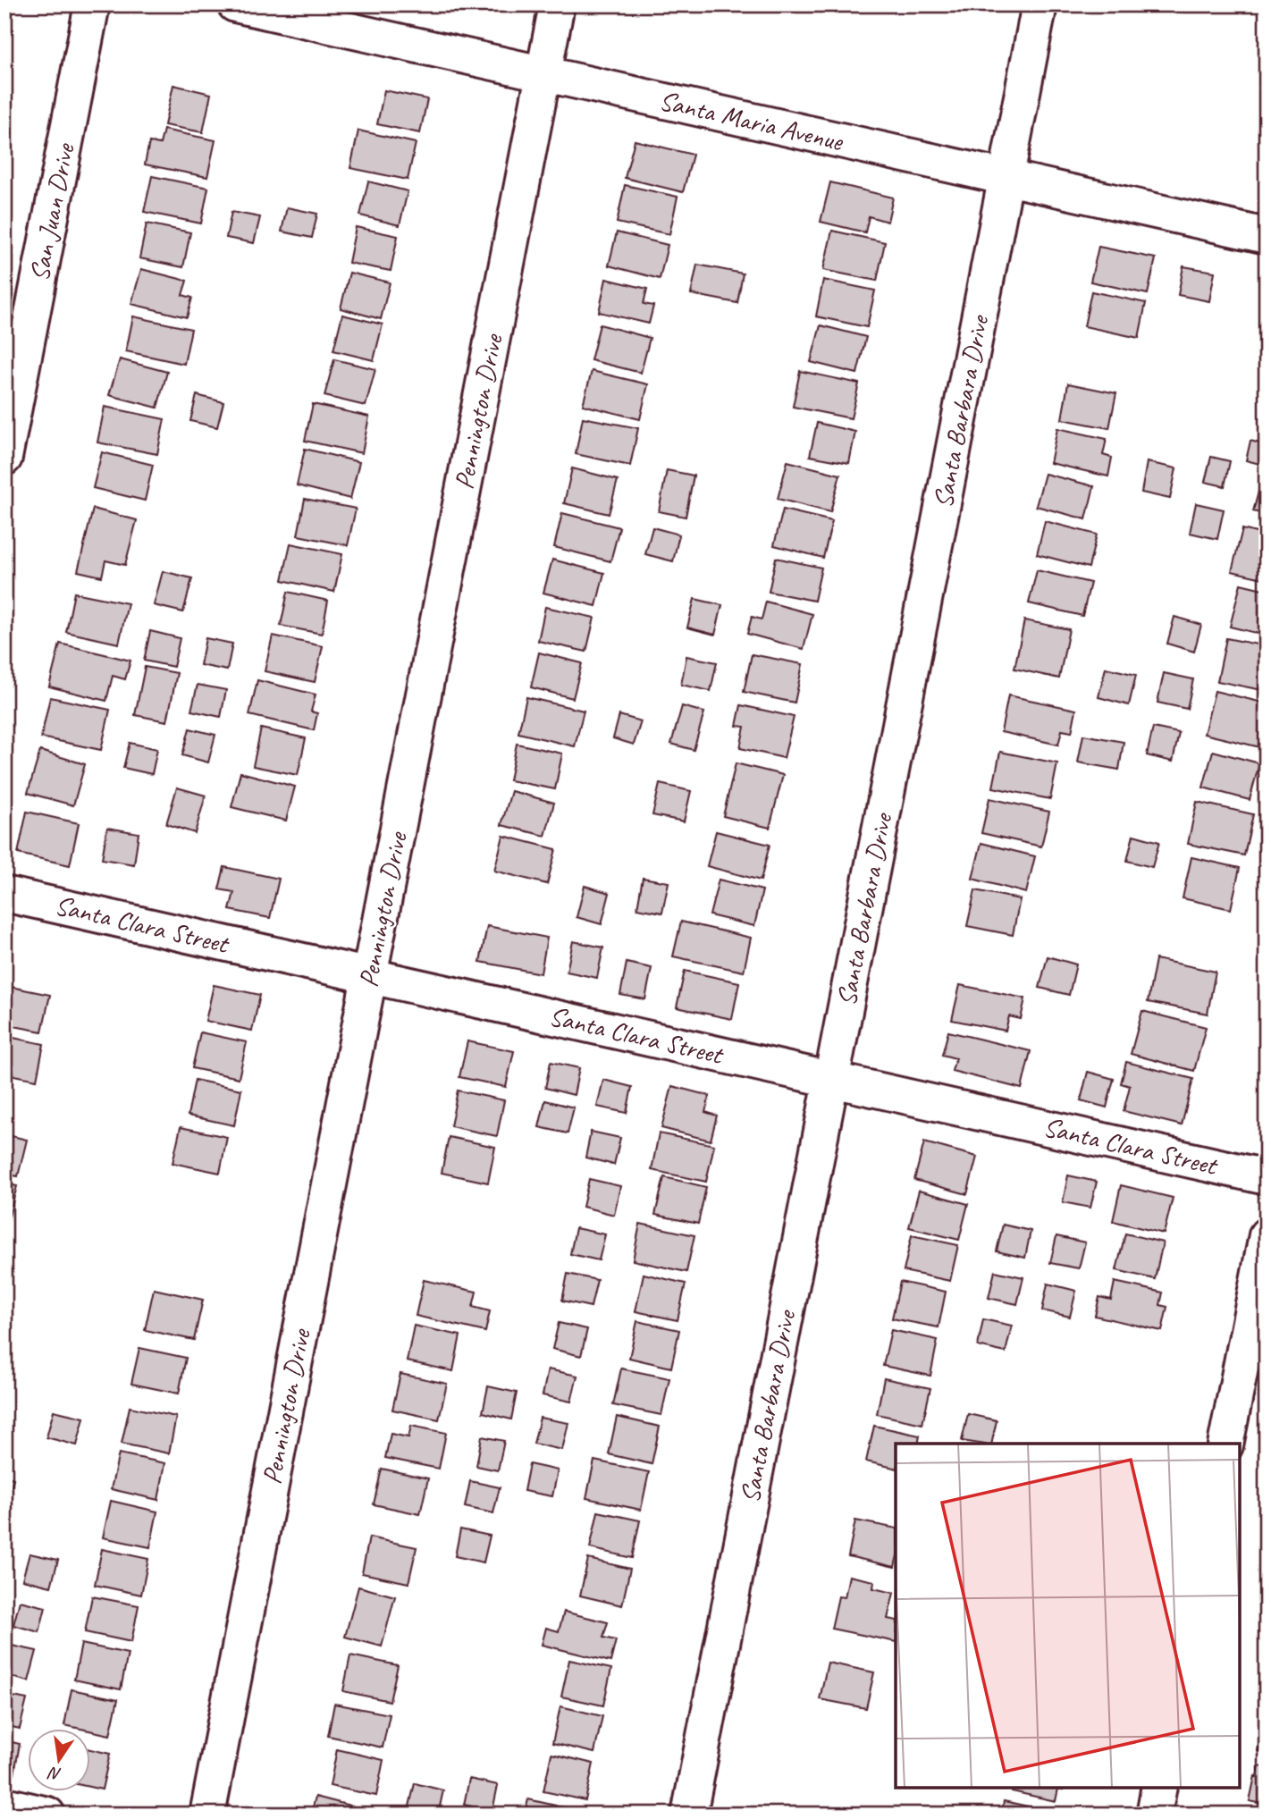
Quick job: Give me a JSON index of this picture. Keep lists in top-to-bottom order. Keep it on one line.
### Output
{"streets":{"street":["Santa Maria Avenue","San Juan Drive","Pennington Drive","Santa Barbara Drive","Santa Clara Street"]},"crossings":[["Santa Maria Avenue","Pennington Drive"],["Santa Maria Avenue","Santa Barbara Drive"],["Pennington Drive","Santa Clara Street"],["Santa Barbara Drive","Santa Clara Street"]],"north":"bottom"}
